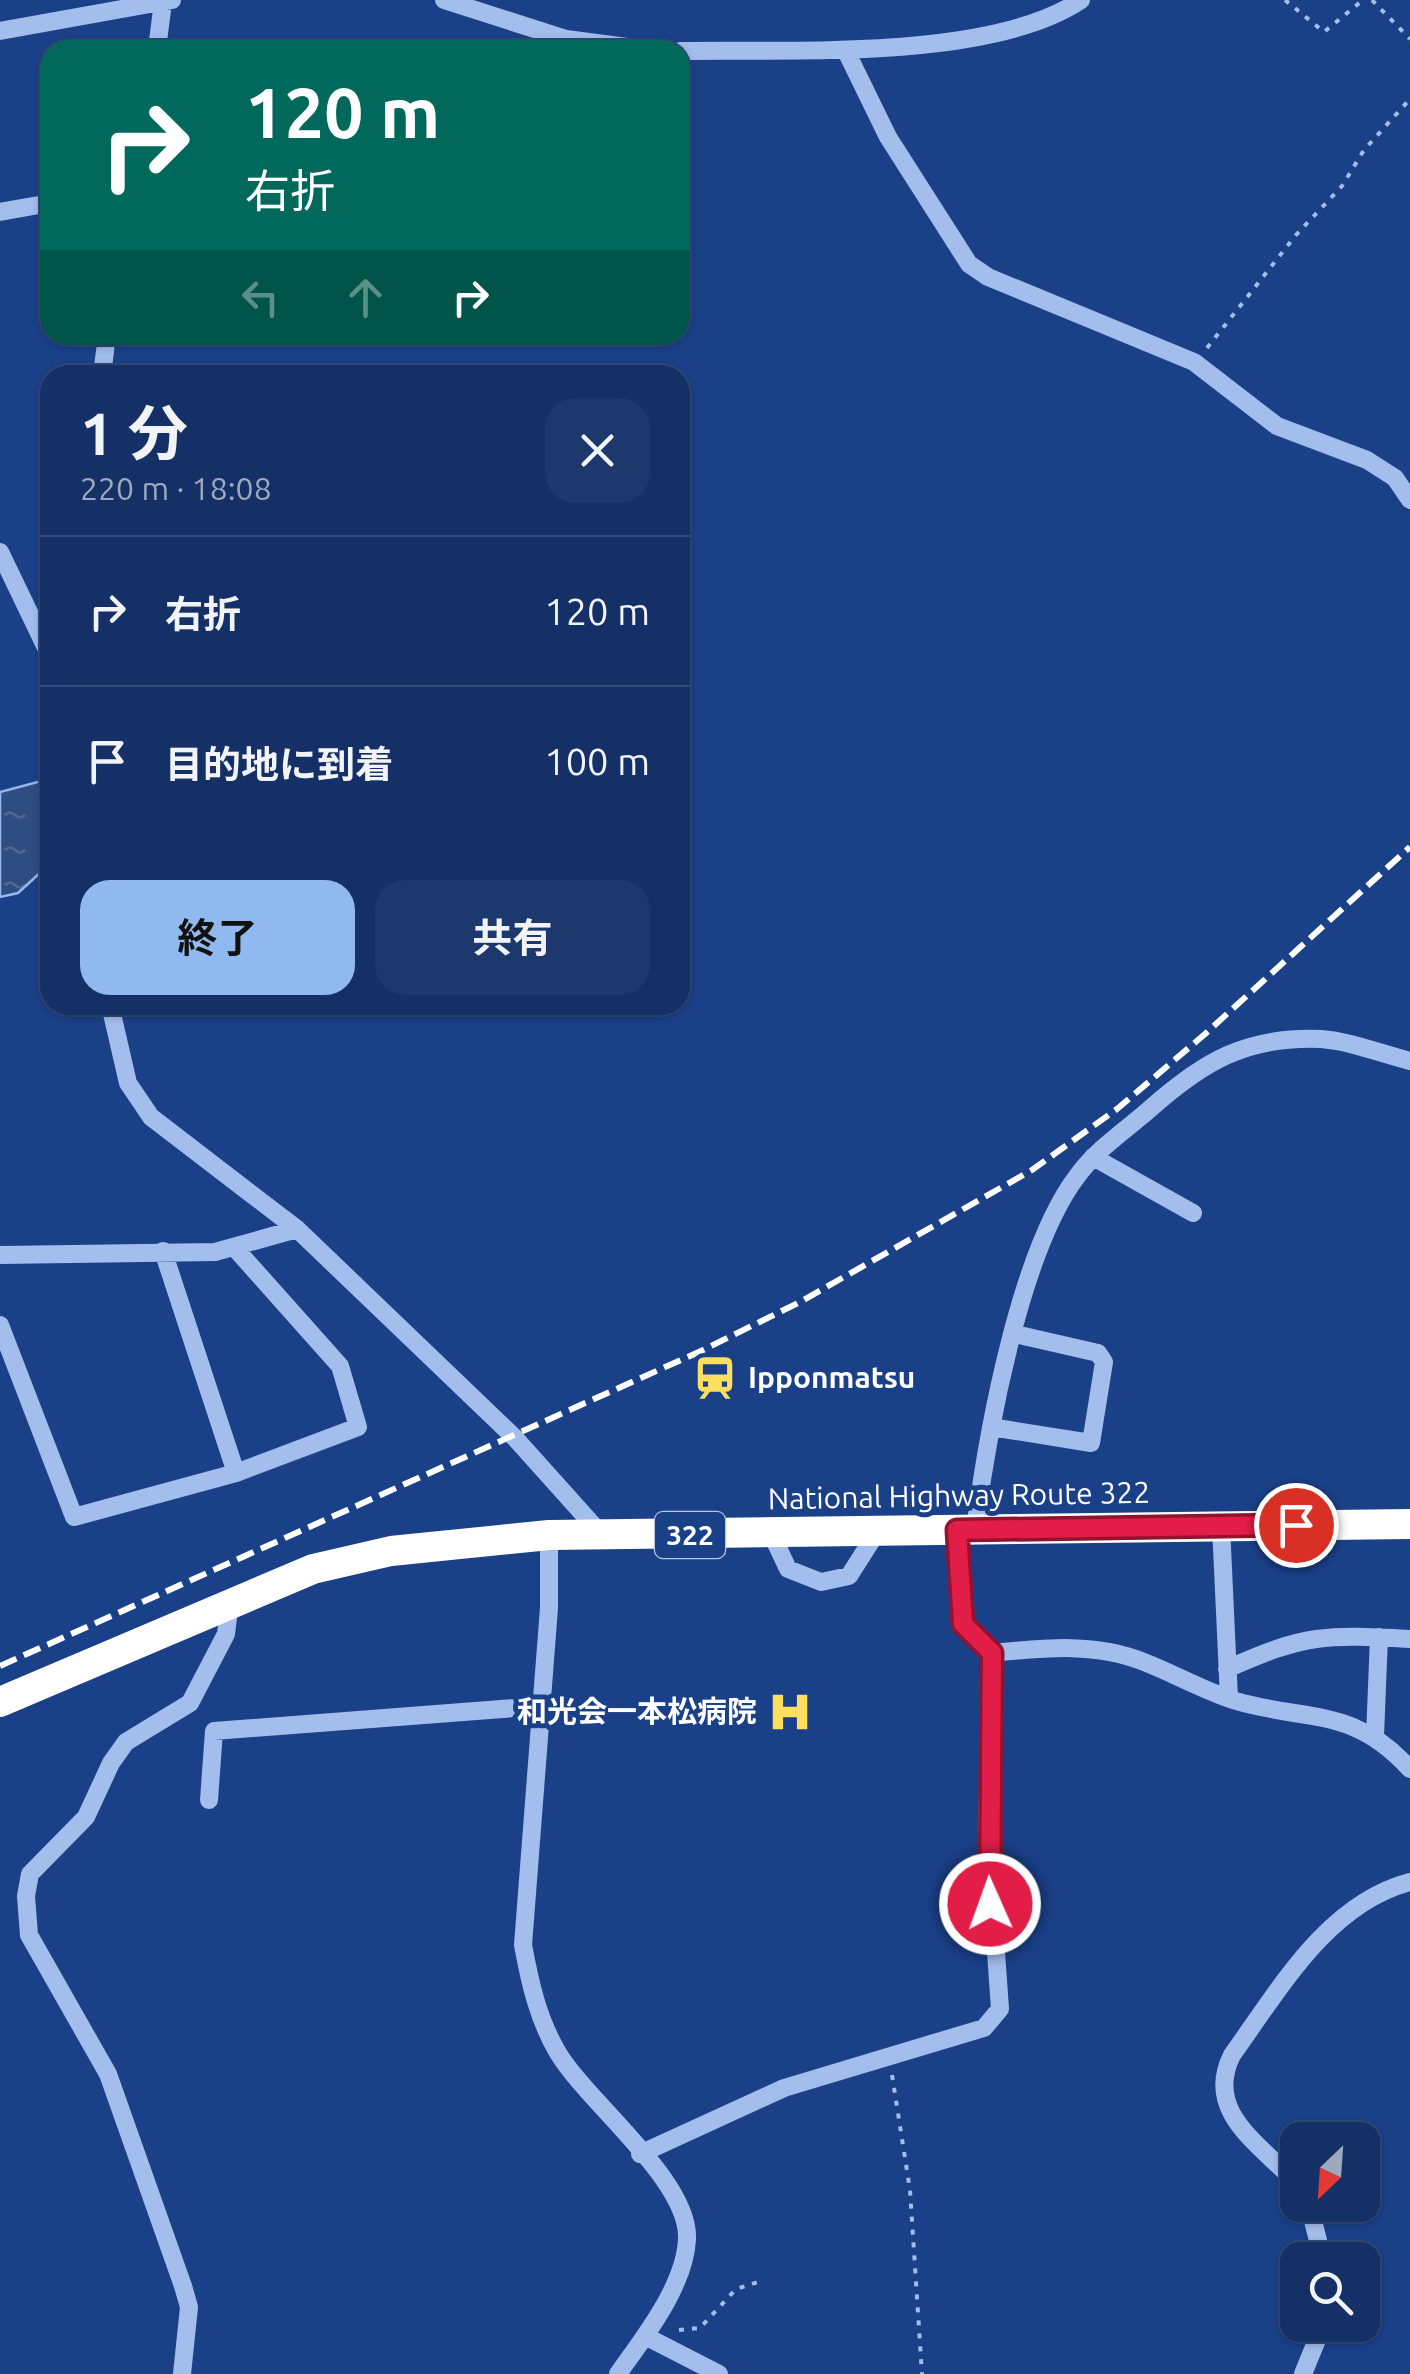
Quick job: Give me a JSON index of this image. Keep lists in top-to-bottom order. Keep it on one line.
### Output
{"streets":{"highway":["National Highway Route 322","322"]},"places":{"station":["Ipponmatsu"],"hospital":["和光会一本松病院"]},"north":"bottom left","page":{"turn":["120 m","右折"],"heading":["1 分","220 m · 18:08"],"list":[{"name":"右折","value":"120 m"},{"name":"目的地に到着","value":"100 m"}],"buttons":["終了","共有"]}}
